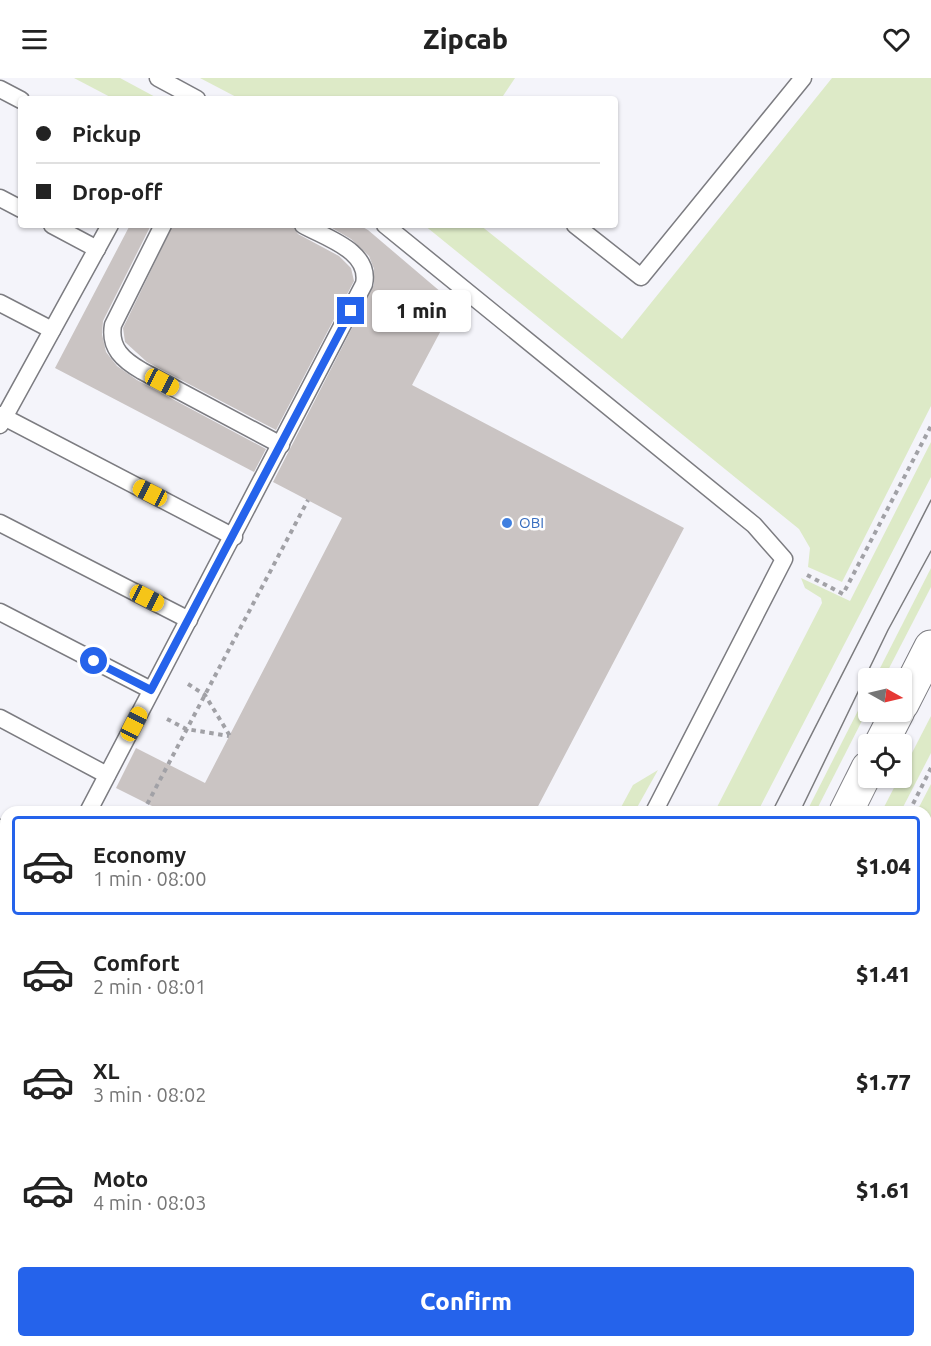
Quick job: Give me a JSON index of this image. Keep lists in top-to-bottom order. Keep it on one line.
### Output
{"places":["OBI"],"north":"right","page":{"header":"Zipcab","banner":["Pickup","Drop-off"],"bubble":"1 min","list":[{"name":"Economy","note":"1 min · 08:00","value":"$1.04"},{"name":"Comfort","note":"2 min · 08:01","value":"$1.41"},{"name":"XL","note":"3 min · 08:02","value":"$1.77"},{"name":"Moto","note":"4 min · 08:03","value":"$1.61"}],"buttons":"Confirm"}}
